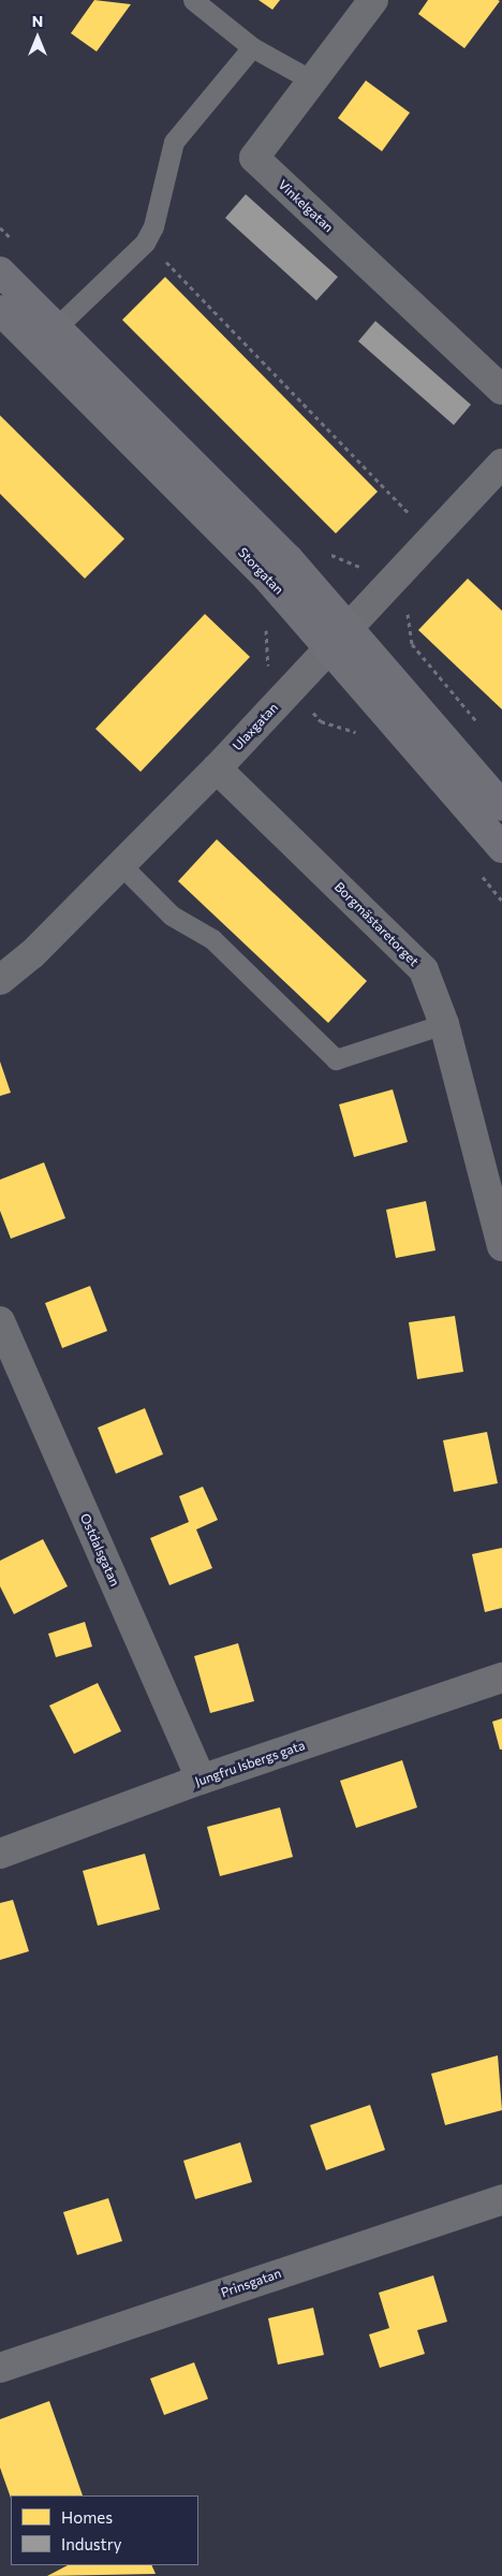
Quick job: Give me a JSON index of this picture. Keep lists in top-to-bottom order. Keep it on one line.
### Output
{"streets":{"main road":["Storgatan"],"street":["Vinkelgatan","Ulaxgatan","Borgmästaretorget","Ostdalsgatan","Jungfru Isbergs gata","Prinsgatan"]},"crossings":[["Storgatan","Ulaxgatan"],["Ulaxgatan","Borgmästaretorget"],["Ostdalsgatan","Jungfru Isbergs gata"]],"legend":["Homes","Industry"],"north":"top"}
